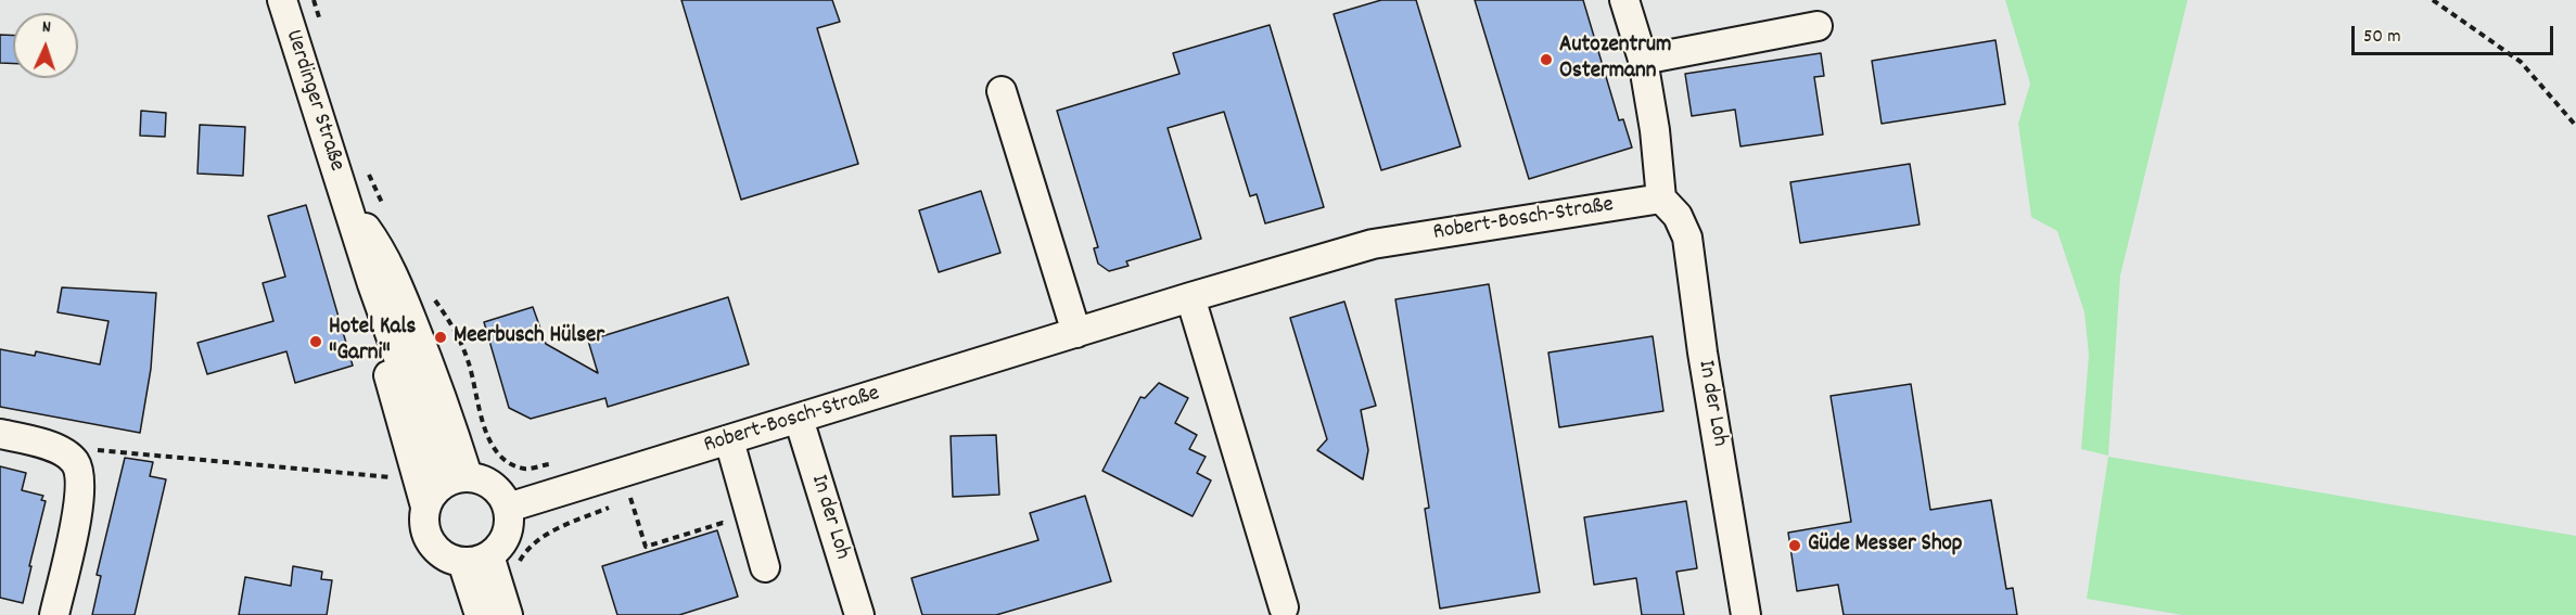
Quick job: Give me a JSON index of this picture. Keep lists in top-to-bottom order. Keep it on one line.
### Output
{"streets":{"street":["Uerdinger Straße","Robert-Bosch-Straße","In der Loh"]},"crossings":[["Uerdinger Straße","Robert-Bosch-Straße"],["Robert-Bosch-Straße","In der Loh"]],"places":["Autozentrum Ostermann","Meerbusch Hülser","Hotel Kals \"Garni\"","Güde Messer Shop"],"scale_bar":"50 m","north":"top"}
